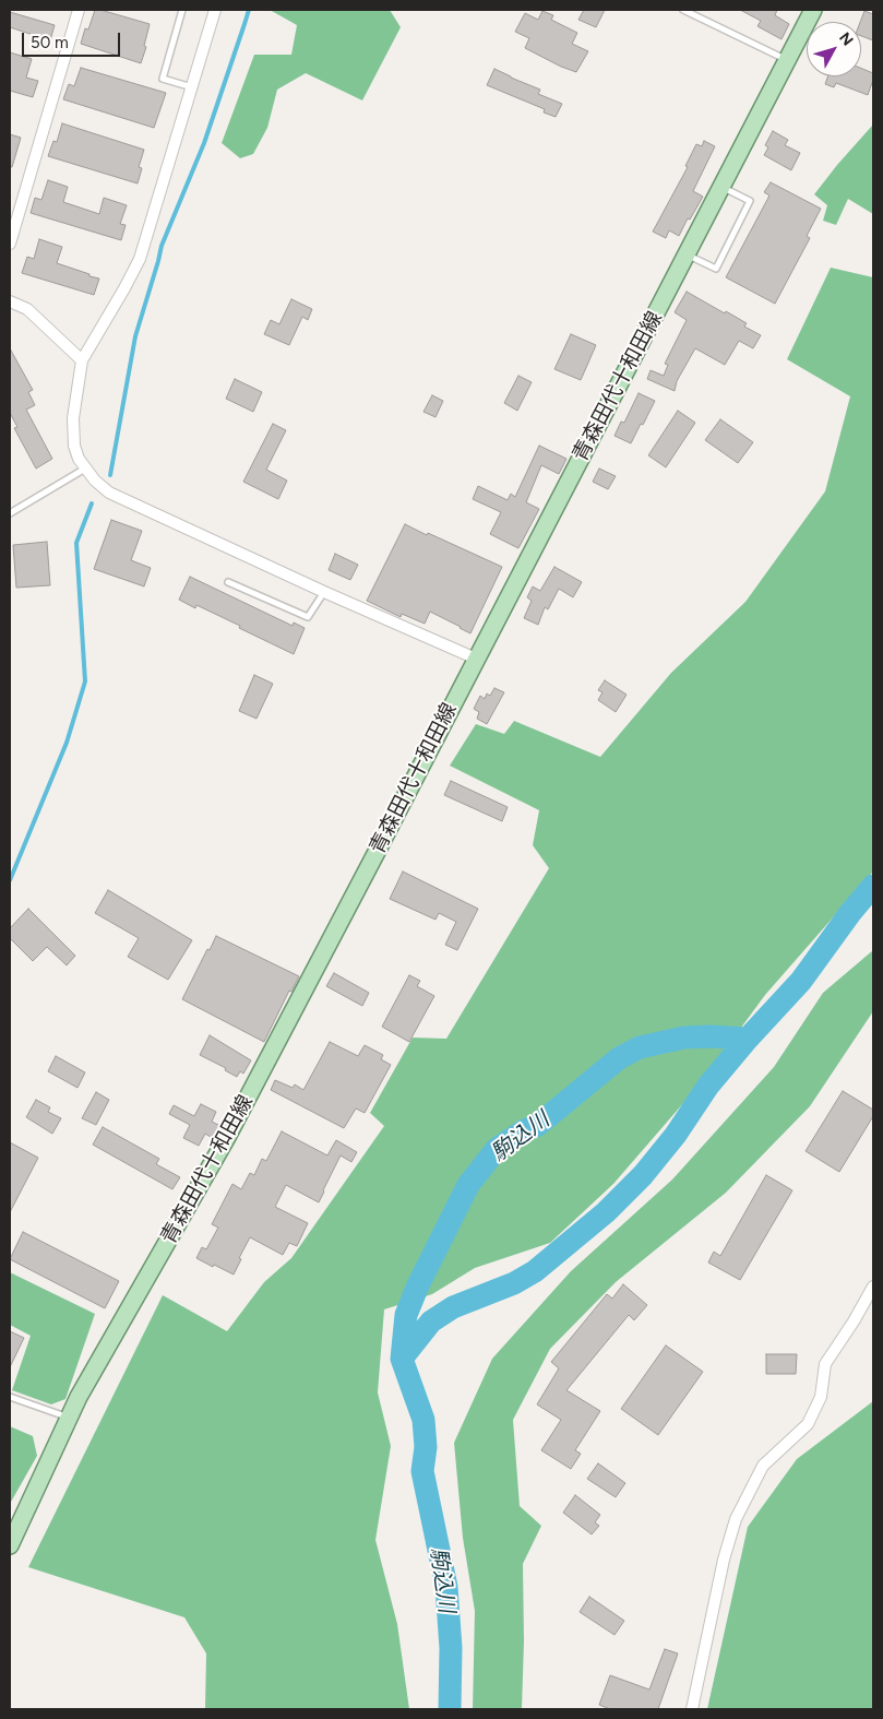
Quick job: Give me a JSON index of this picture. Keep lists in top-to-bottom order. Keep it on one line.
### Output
{"streets":{"main road":["青森田代十和田線"]},"water":["駒込川"],"scale_bar":"50 m","north":"top right"}
